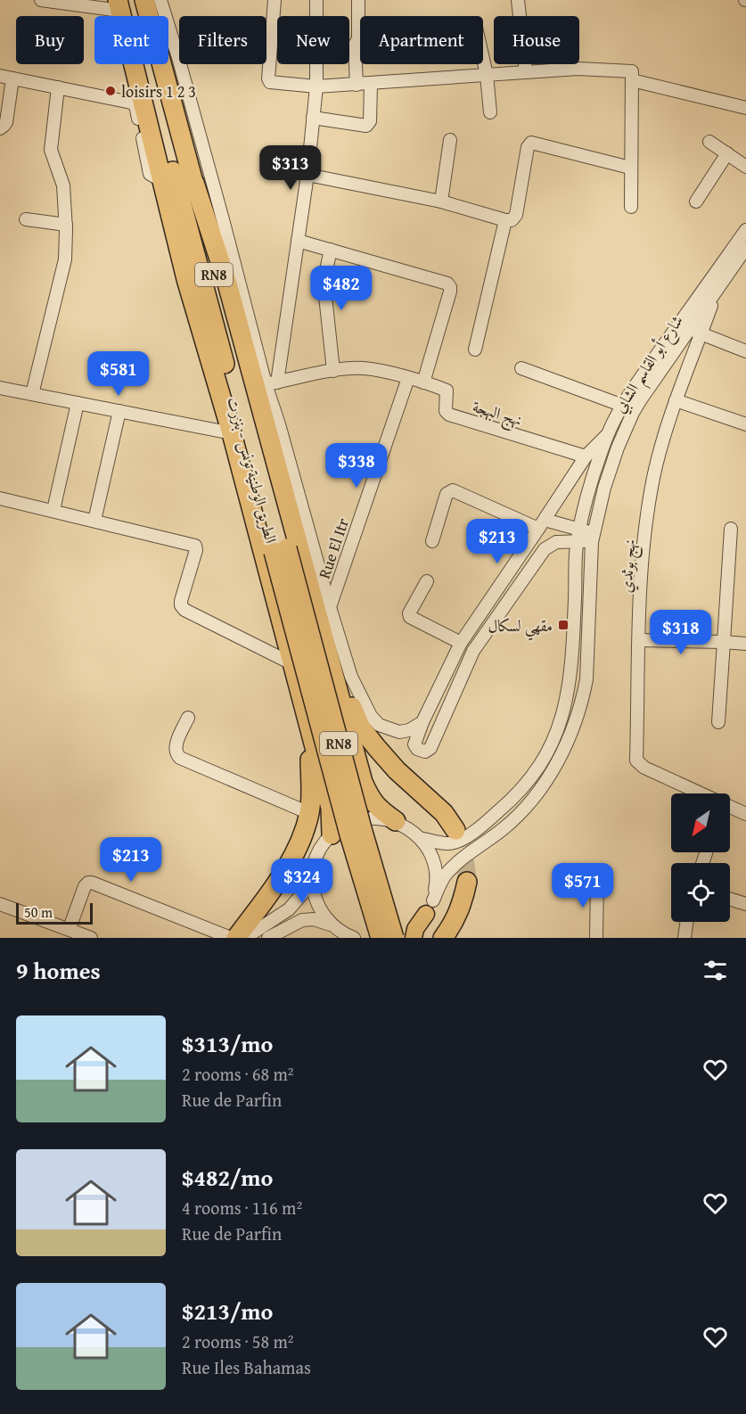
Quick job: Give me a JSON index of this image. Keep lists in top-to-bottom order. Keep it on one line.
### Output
{"streets":{"highway":["RN8","الطريق الوطنية تونس - بنزرت"],"street":["شارع أبو القاسم الشابي","نهج البهجة","Rue El Itr","نهج بوثدي"]},"crossings":[["RN8","الطريق الوطنية تونس - بنزرت"],["شارع أبو القاسم الشابي","نهج بوثدي"]],"places":{"other":["loisirs 1 2 3"],"transit":["مقهي لسكال"]},"scale_bar":"50 m","north":"bottom left","page":{"chip":["Buy","Rent","Filters","New","Apartment","House"],"price":["$313","$482","$581","$338","$213","$318","$213","$324","$571"],"scale":"50 m","heading":"9 homes","list":[{"name":"$313/mo","note":"2 rooms · 68 m² · Rue de Parfin"},{"name":"$482/mo","note":"4 rooms · 116 m² · Rue de Parfin"},{"name":"$213/mo","note":"2 rooms · 58 m² · Rue Iles Bahamas"}]}}
